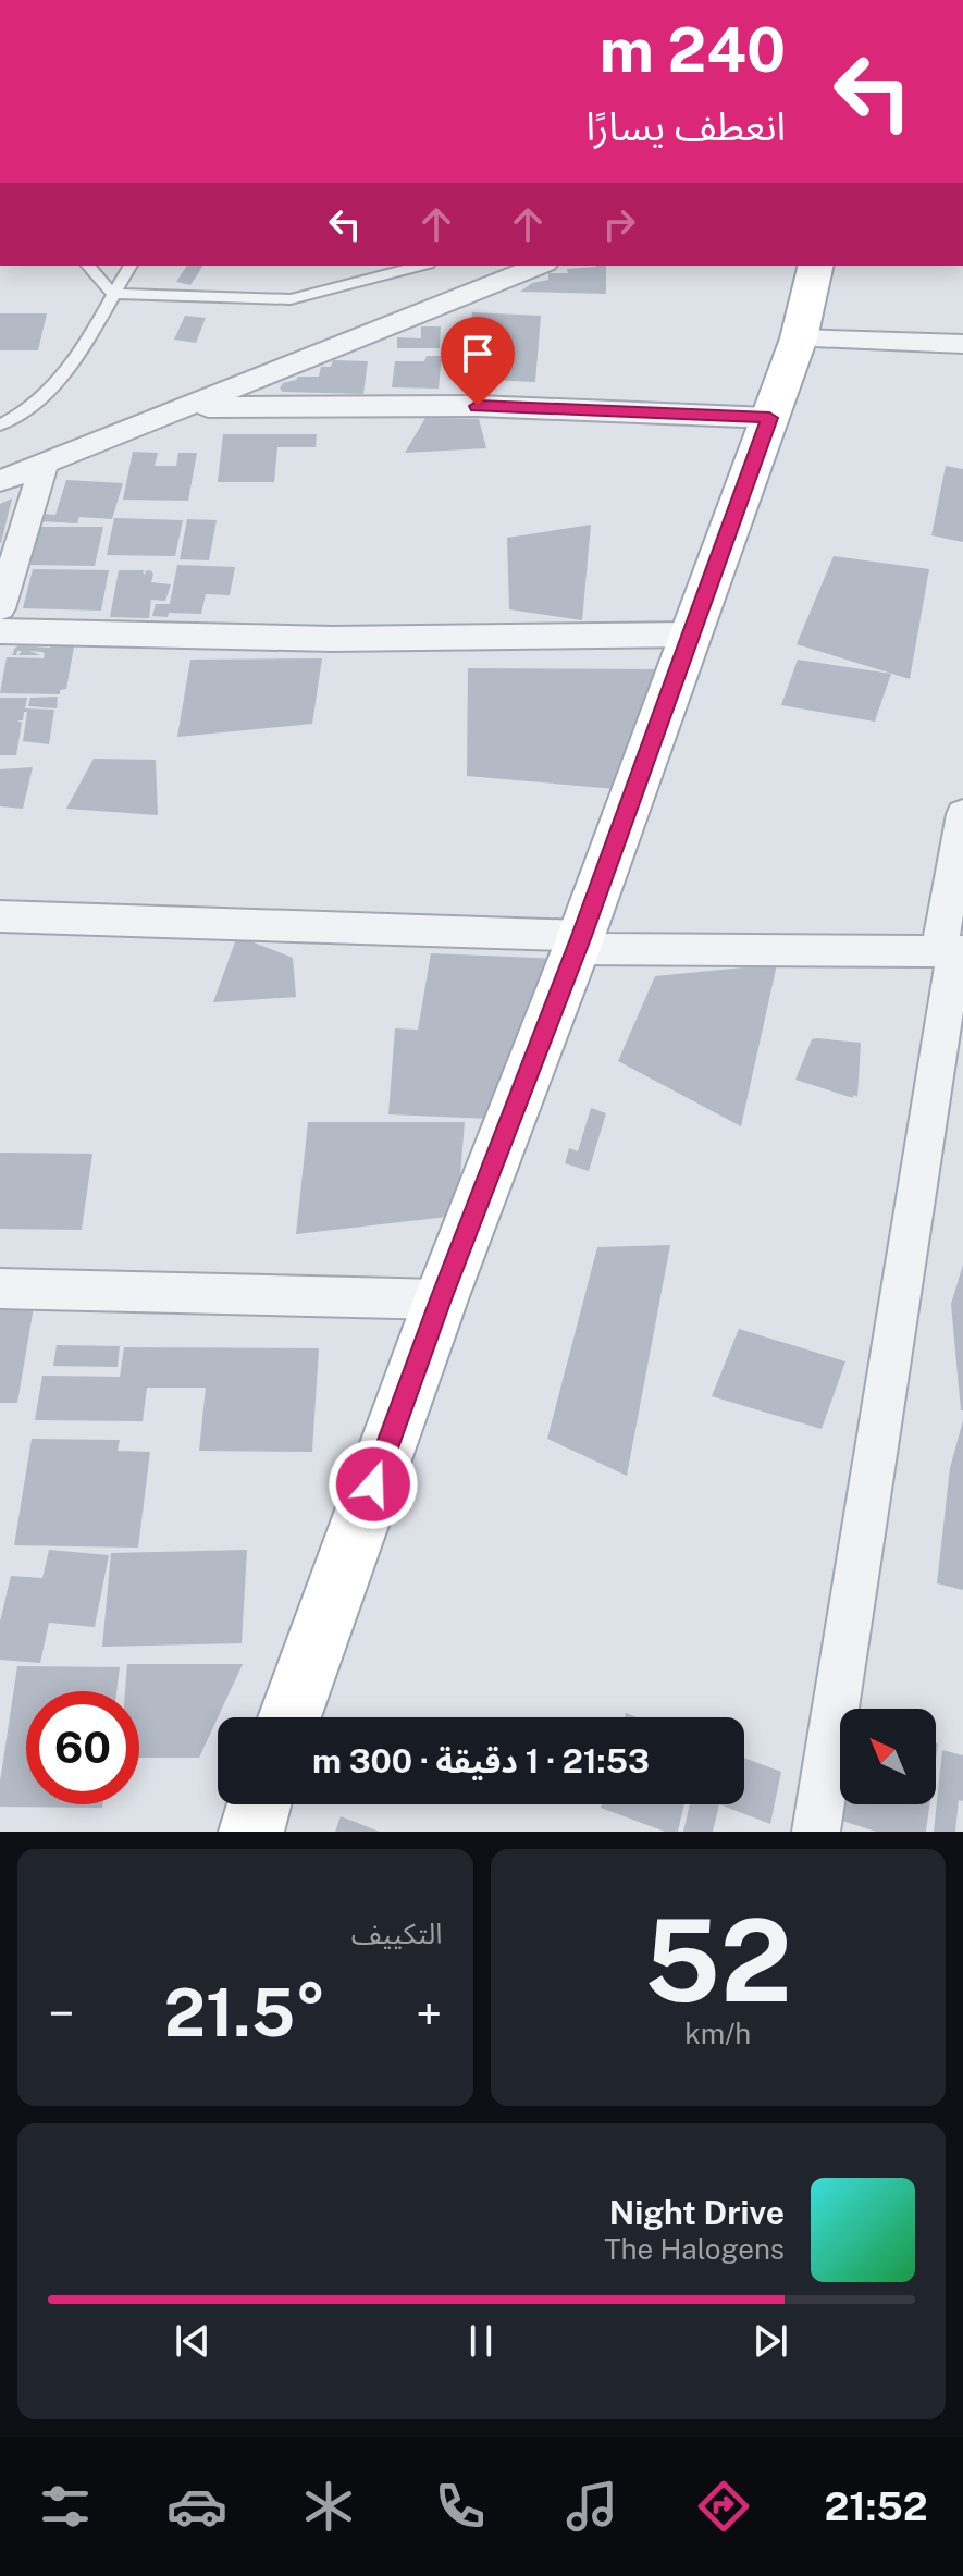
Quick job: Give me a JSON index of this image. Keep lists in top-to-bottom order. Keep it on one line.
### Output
{"north":"top left","page":{"turn":["240 m","انعطف يسارًا"],"limit":"60","trip":"21:53 · 1 دقيقة · 300 m","tile":[["52","km/h"],"التكييف"],"heat":["−","21.5°","+"],"song":["Night Drive","The Halogens"],"tabs":"21:52"}}
